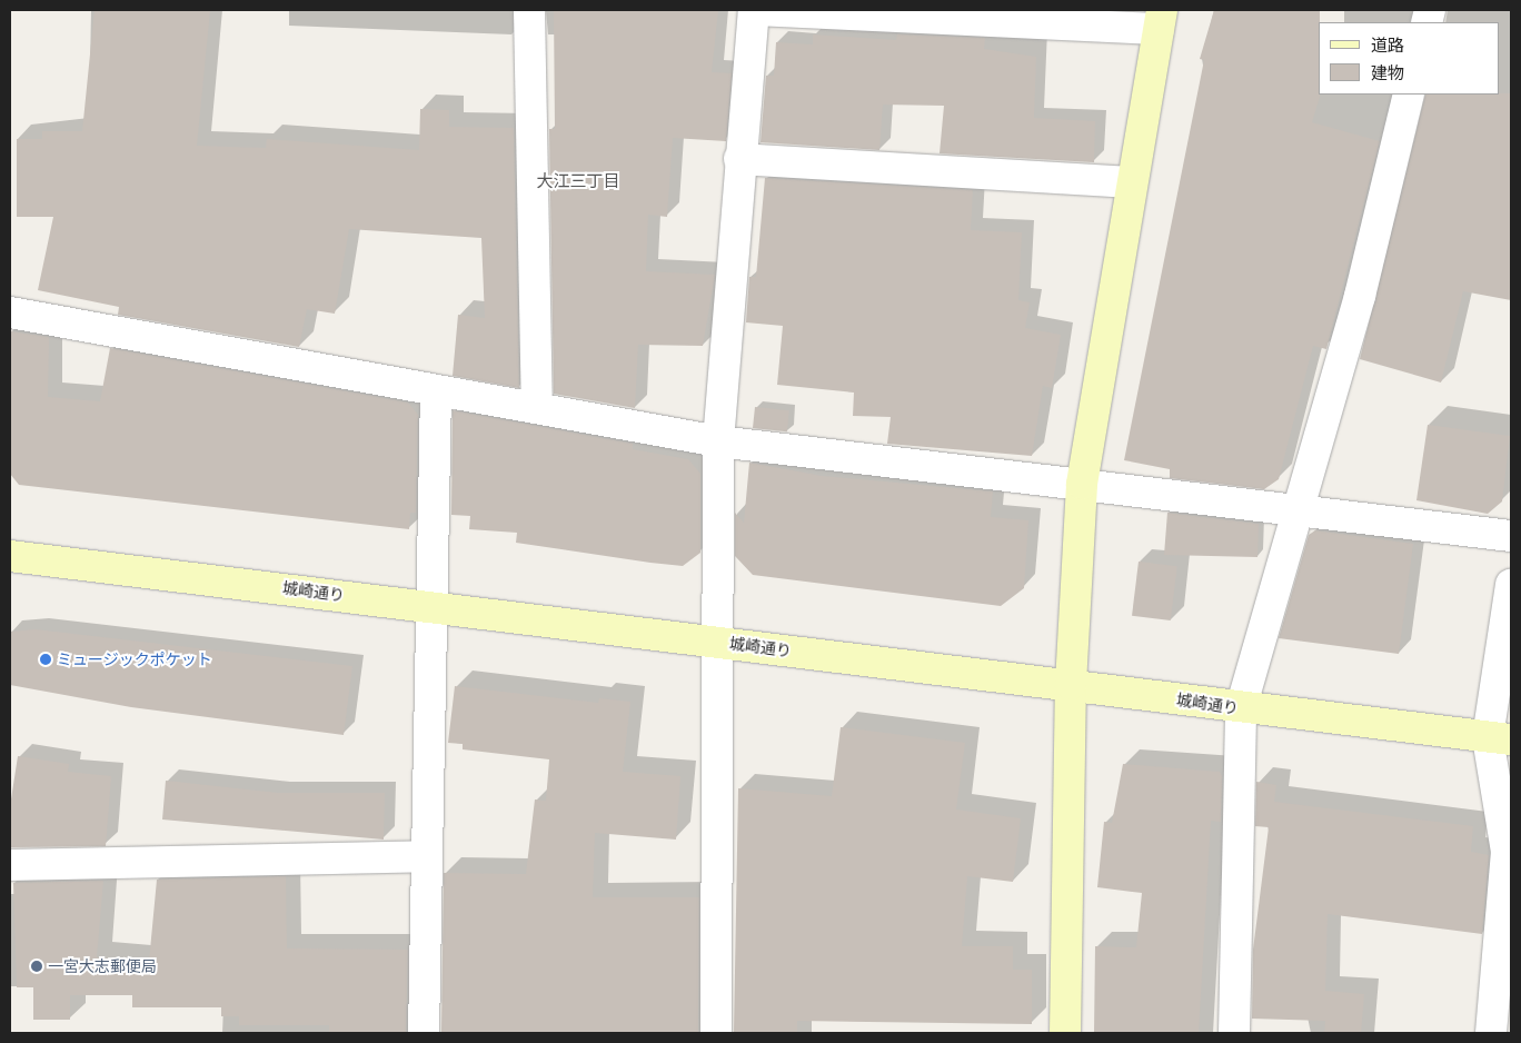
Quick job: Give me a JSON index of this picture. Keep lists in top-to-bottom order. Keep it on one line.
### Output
{"streets":{"street":["城崎通り"]},"districts":["大江三丁目"],"places":["ミュージックポケット","一宮大志郵便局"],"legend":["道路","建物"]}
